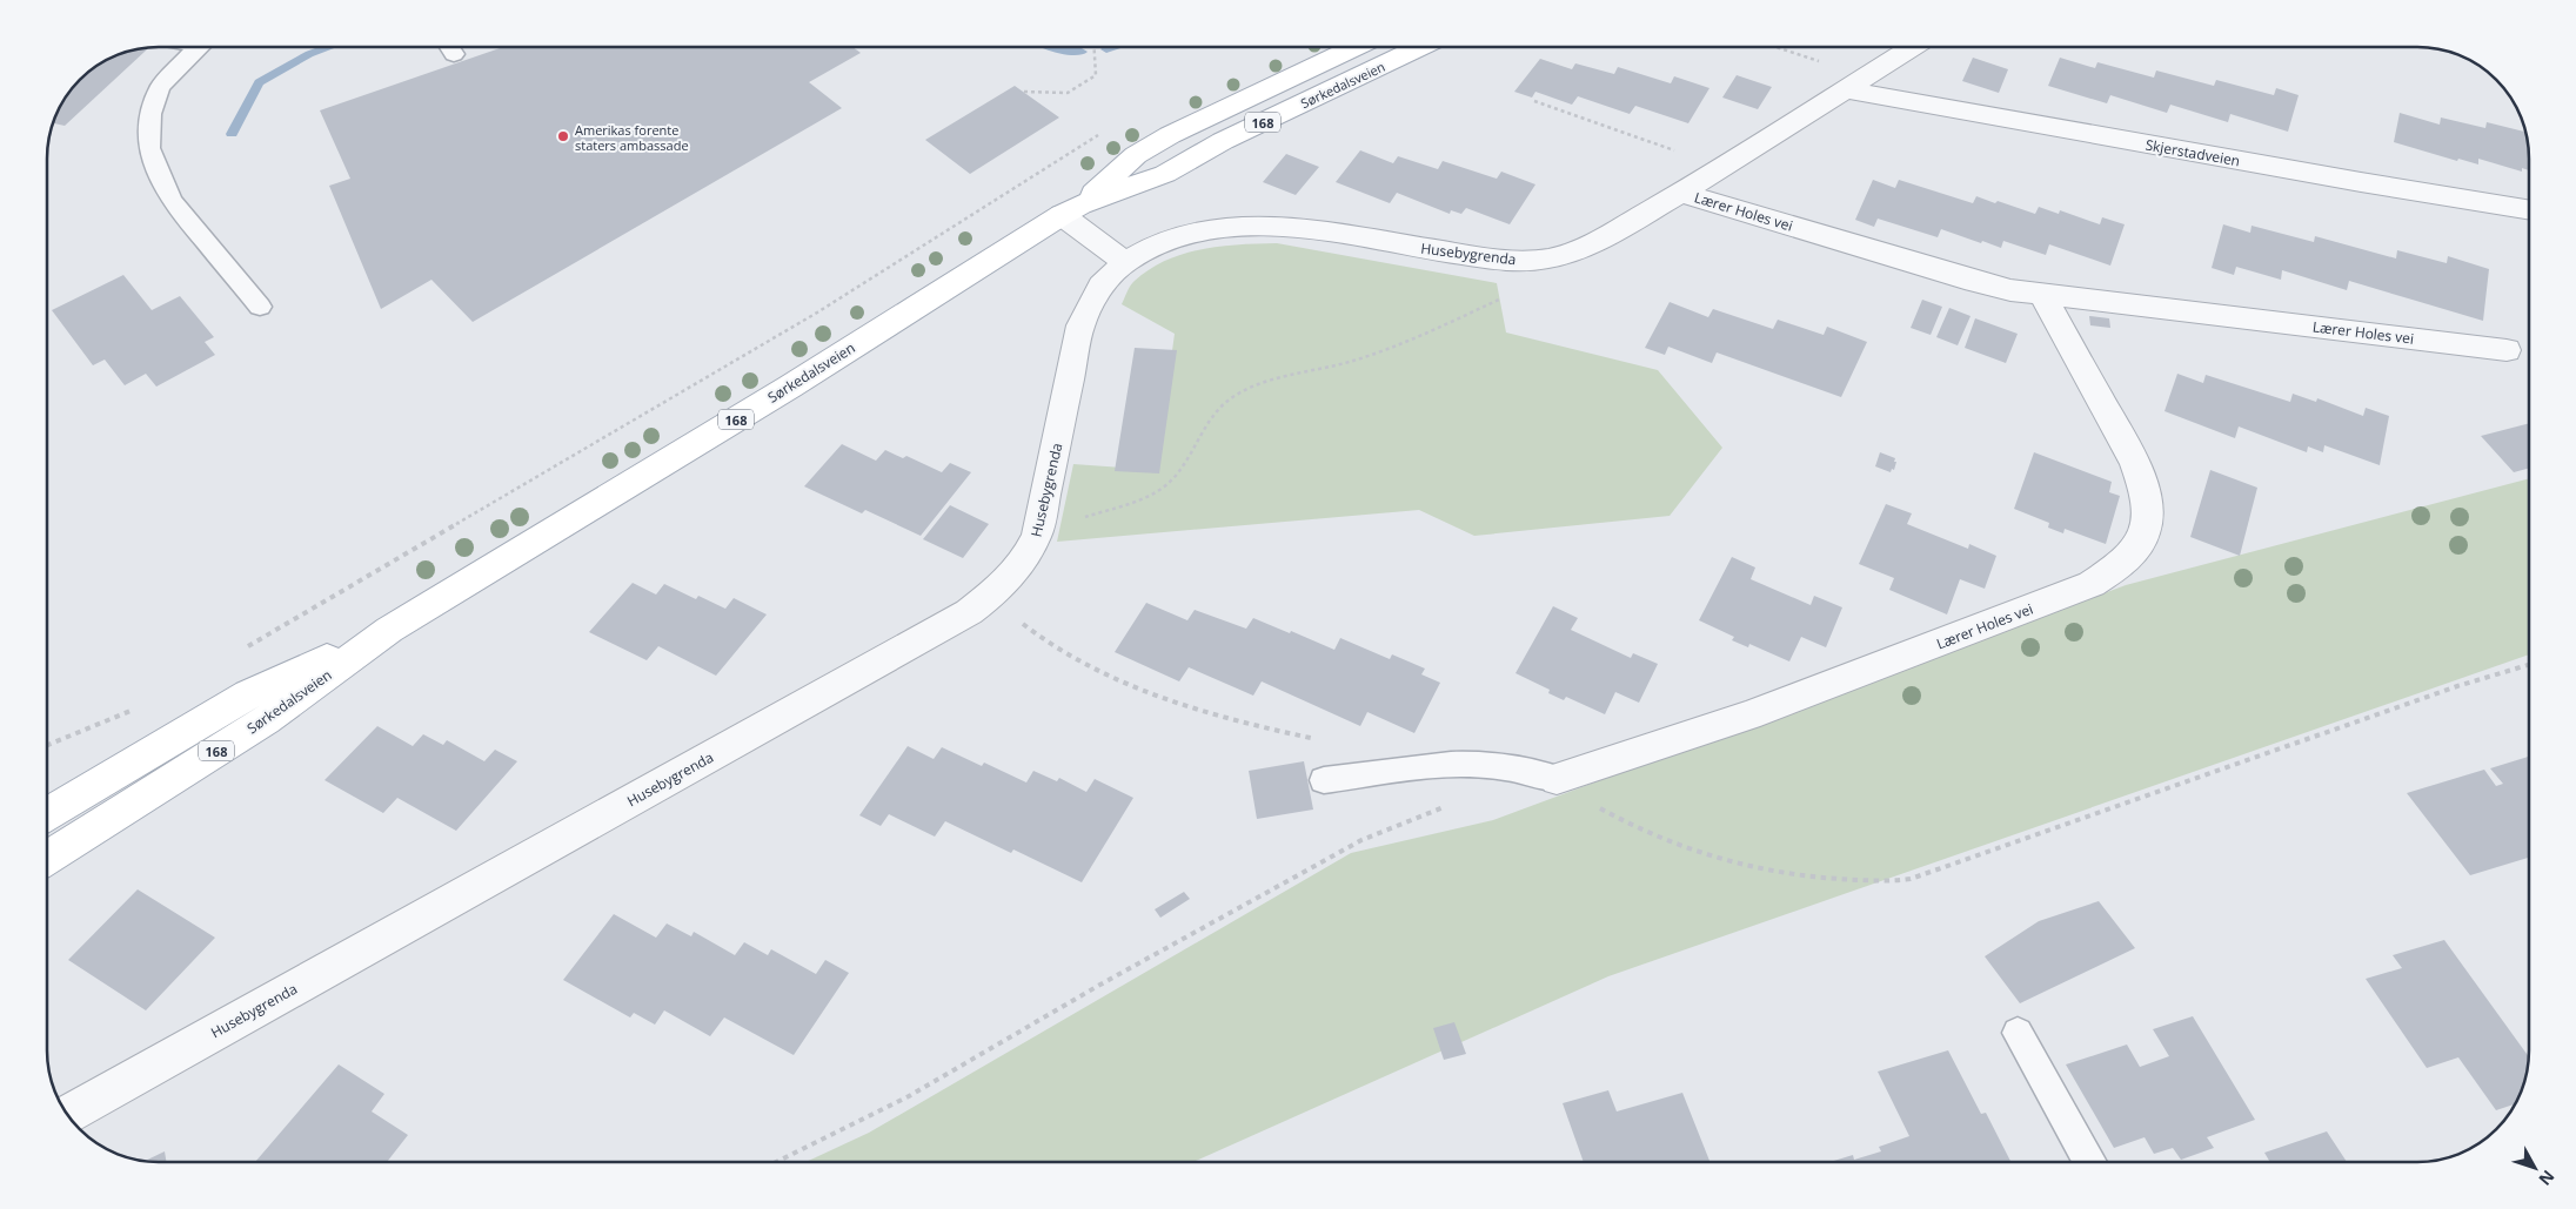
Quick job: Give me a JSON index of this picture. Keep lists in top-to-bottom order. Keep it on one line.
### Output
{"streets":{"main road":["Sørkedalsveien","168"],"street":["Skjerstadveien","Lærer Holes vei","Husebygrenda"]},"crossings":[["Skjerstadveien","Husebygrenda"],["Lærer Holes vei","Husebygrenda"]],"places":["Amerikas forente staters ambassade"],"north":"bottom right"}
